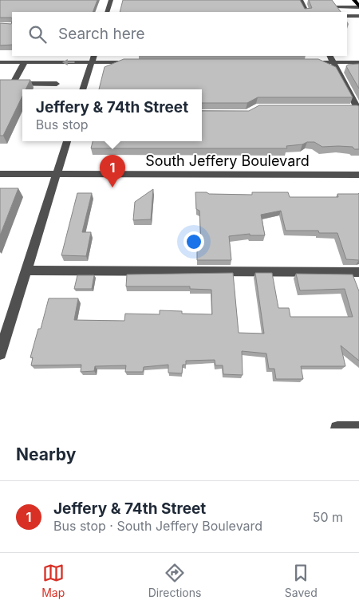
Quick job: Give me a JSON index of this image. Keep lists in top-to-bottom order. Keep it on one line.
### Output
{"streets":{"street":["South Jeffery Boulevard"]},"page":{"search":"Search here","popup":["Jeffery & 74th Street","Bus stop"],"pins":"1","heading":"Nearby","list":[{"mark":"1","name":"Jeffery & 74th Street","note":"Bus stop · South Jeffery Boulevard","value":"50 m"}],"nav":["Map","Directions","Saved"]}}
